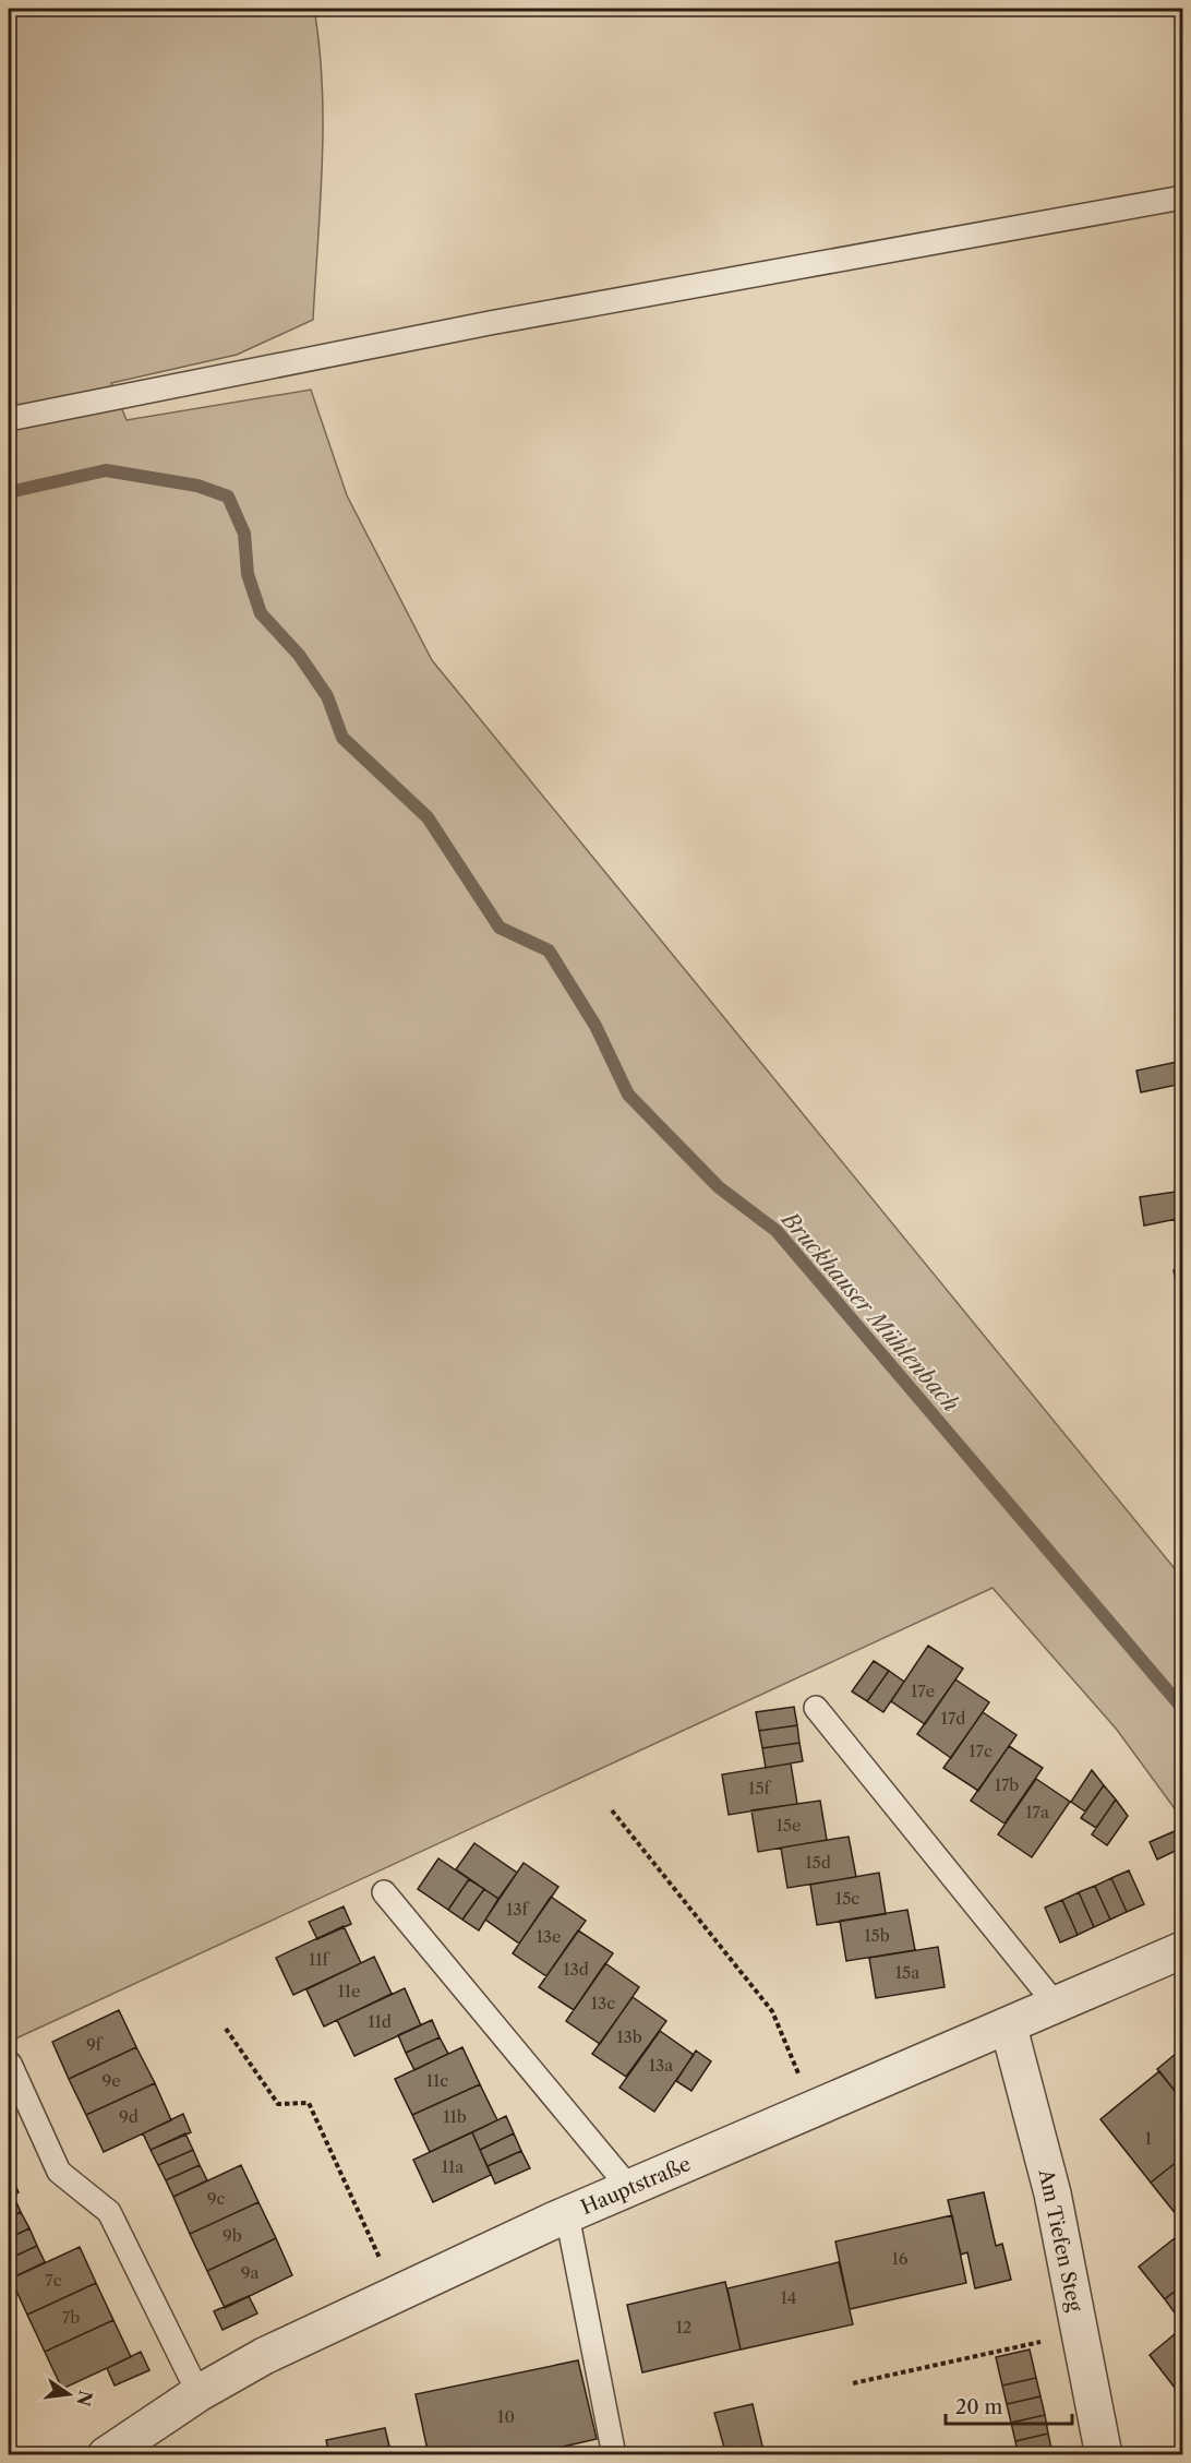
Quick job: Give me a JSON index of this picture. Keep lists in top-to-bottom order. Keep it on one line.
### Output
{"streets":{"street":["Hauptstraße","Am Tiefen Steg"]},"crossings":[["Hauptstraße","Am Tiefen Steg"]],"water":["Bruckhauser Mühlenbach"],"house_numbers":["17e","17d","17c","17b","15f","17a","15e","15d","15c","13f","15b","13e","11f","13d","15a","11e","13c","11d","13b","9f","13a","9e","11c","9d","11b","1","11a","9c","9b","16","9a","7c","14","7b","12","10"],"scale_bar":"20 m","north":"right"}
